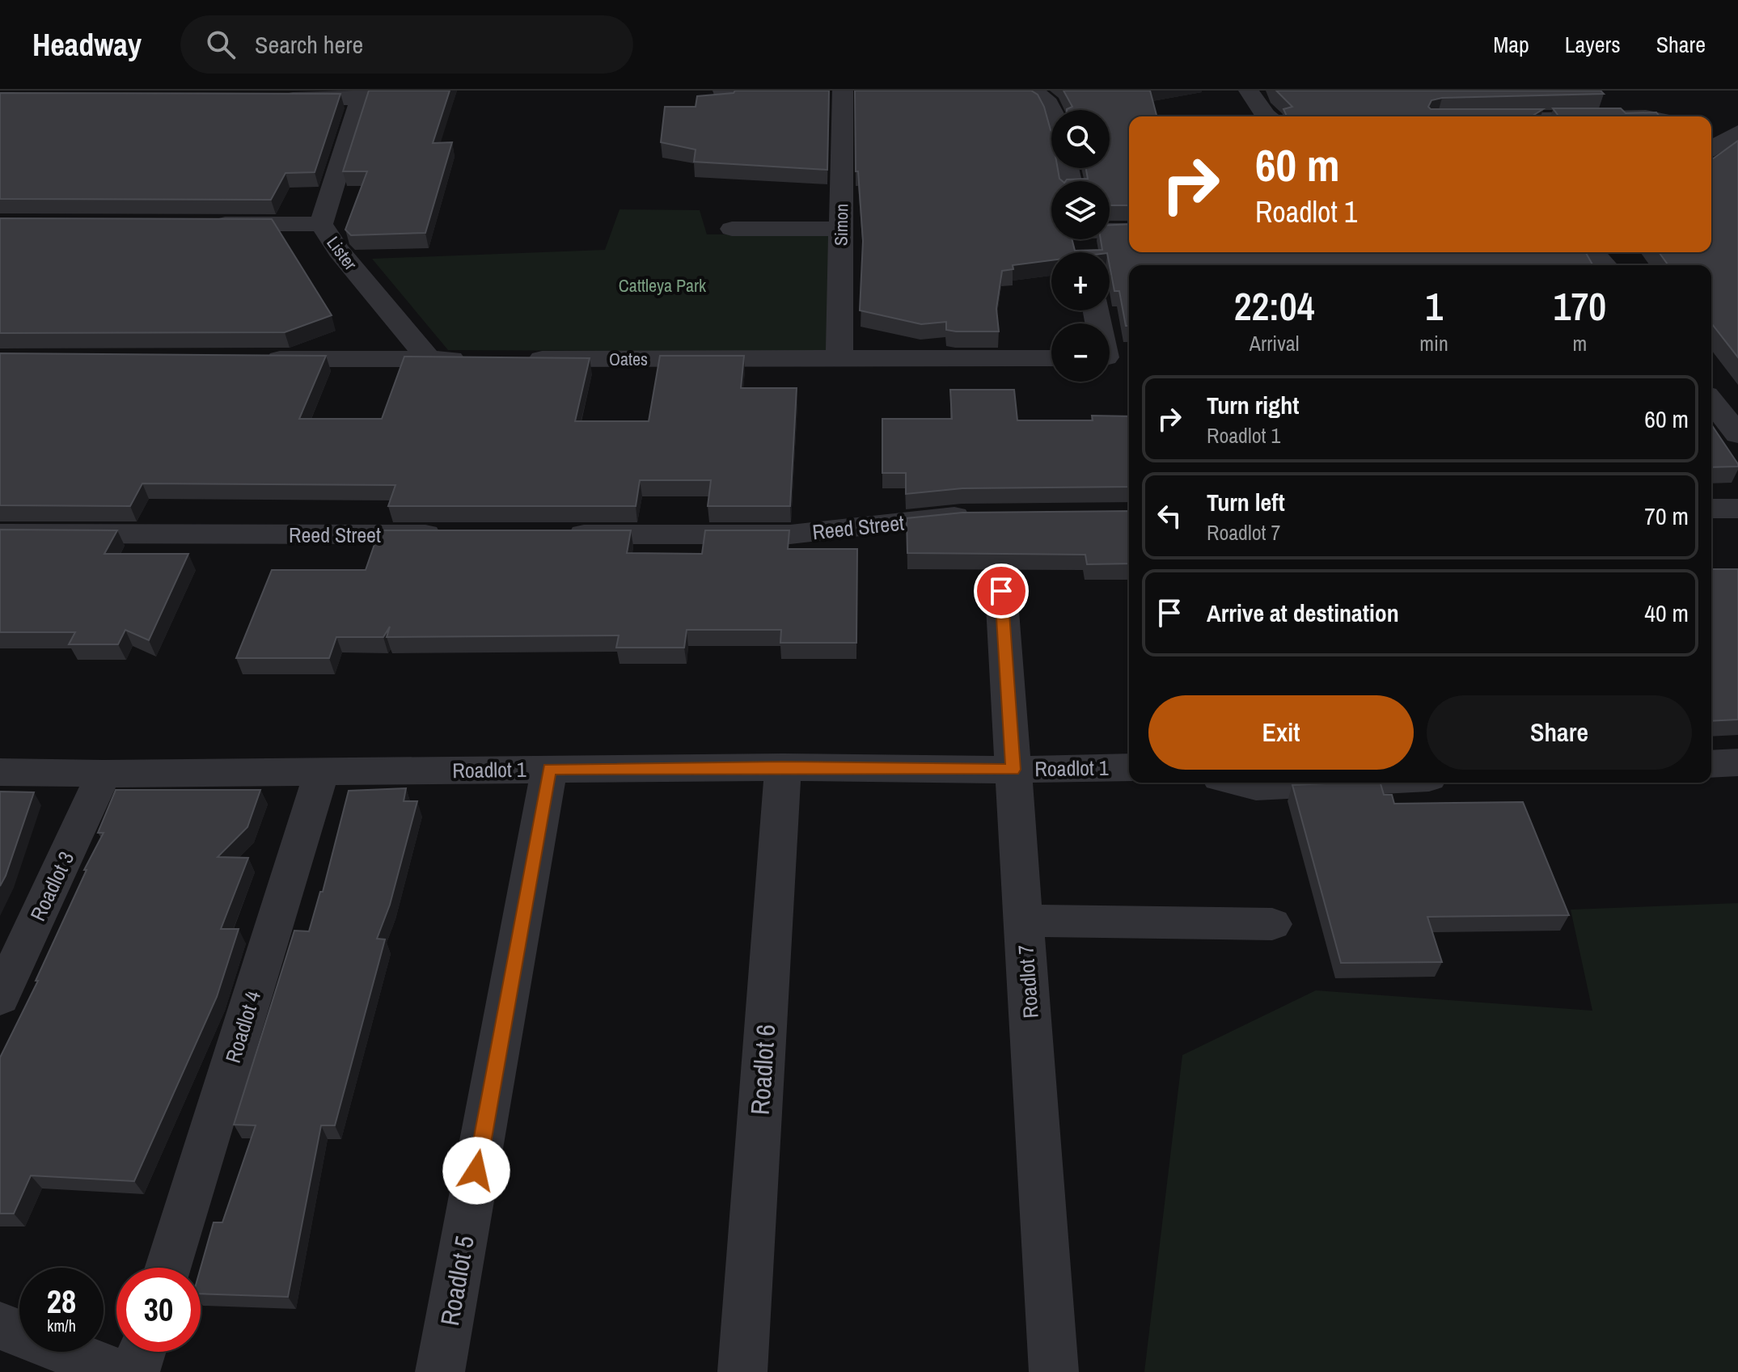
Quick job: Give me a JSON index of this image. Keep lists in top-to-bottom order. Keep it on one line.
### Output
{"streets":{"street":["Simon","Lister","Oates","Reed Street","Roadlot 1","Roadlot 3","Roadlot 7","Roadlot 4","Roadlot 6","Roadlot 5"]},"crossings":[["Simon","Oates"],["Roadlot 1","Roadlot 3"],["Roadlot 1","Roadlot 7"],["Roadlot 1","Roadlot 4"],["Roadlot 1","Roadlot 6"],["Roadlot 1","Roadlot 5"]],"parks":["Cattleya Park"],"page":{"header":"Headway","search":"Search here","nav":["Map","Layers","Share"],"map_buttons":["+","−"],"turn":["60 m","Roadlot 1"],"eta":["22:04","Arrival","1","min","170","m"],"list":[{"name":"Turn right","note":"Roadlot 1","value":"60 m"},{"name":"Turn left","note":"Roadlot 7","value":"70 m"},{"name":"Arrive at destination","value":"40 m"}],"buttons":["Exit","Share"],"speed":"28 km/h","limit":"30"}}
